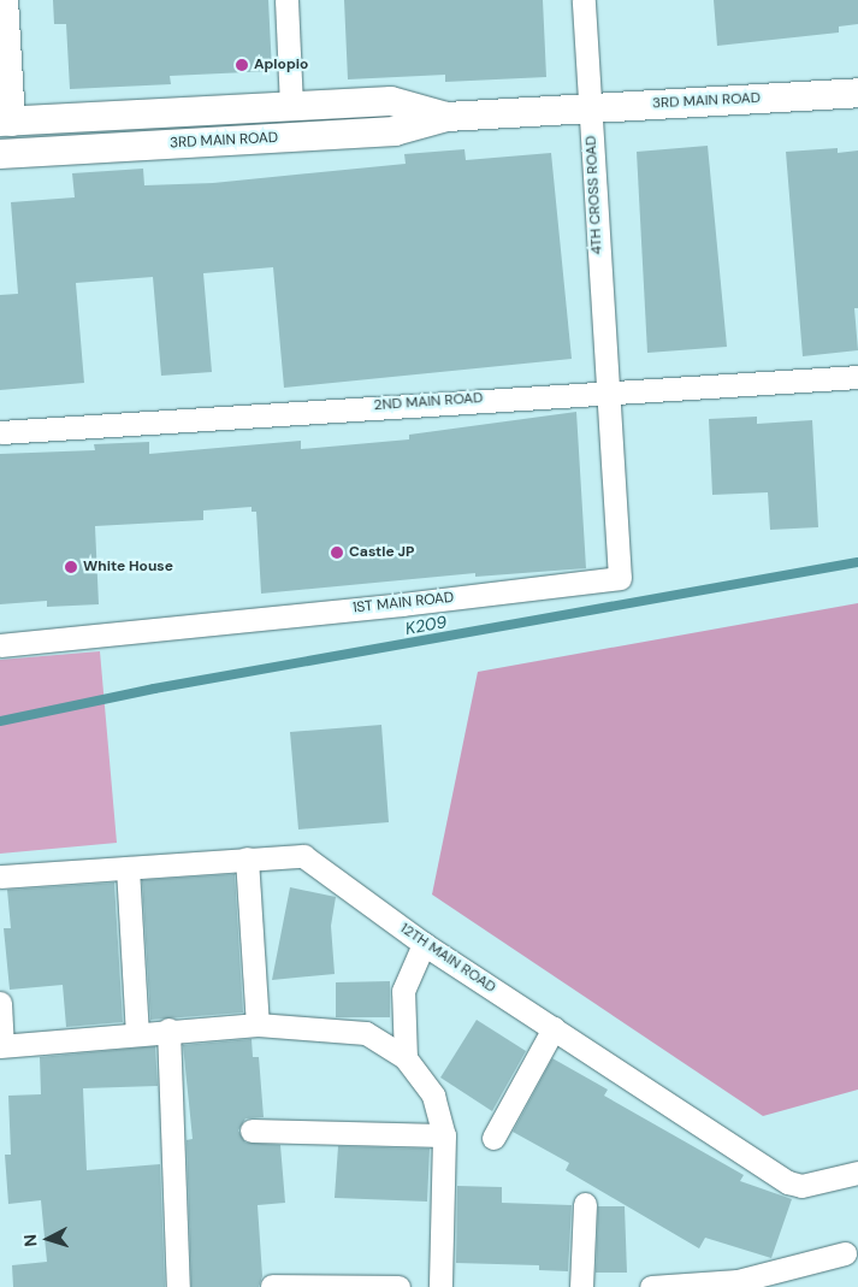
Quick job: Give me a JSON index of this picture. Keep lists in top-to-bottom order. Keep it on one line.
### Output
{"streets":{"street":["3RD MAIN ROAD","4TH CROSS ROAD","2ND MAIN ROAD","1ST MAIN ROAD","12TH MAIN ROAD"]},"crossings":[["3RD MAIN ROAD","4TH CROSS ROAD"],["4TH CROSS ROAD","2ND MAIN ROAD"],["4TH CROSS ROAD","1ST MAIN ROAD"],["2ND MAIN ROAD","1ST MAIN ROAD"]],"water":["K209"],"places":["Aplopio","Castle JP","White House"],"north":"left"}
